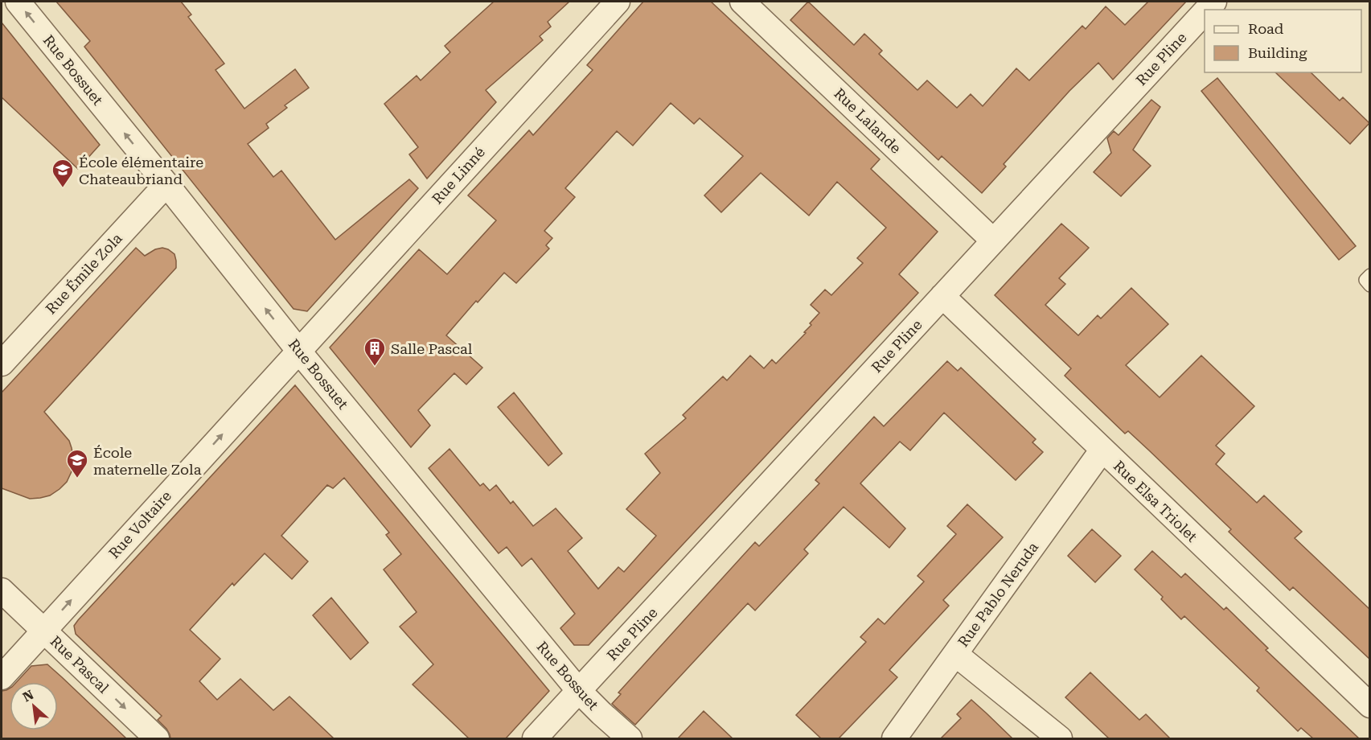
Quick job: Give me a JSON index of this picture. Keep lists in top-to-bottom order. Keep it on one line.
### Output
{"streets":{"street":["Rue Pline","Rue Bossuet","Rue Lalande","Rue Linné","Rue Émile Zola","Rue Elsa Triolet","Rue Voltaire","Rue Pablo Neruda","Rue Pascal"]},"crossings":[["Rue Pline","Rue Bossuet"],["Rue Pline","Rue Lalande"],["Rue Pline","Rue Elsa Triolet"],["Rue Bossuet","Rue Linné"],["Rue Bossuet","Rue Émile Zola"],["Rue Bossuet","Rue Voltaire"],["Rue Linné","Rue Voltaire"],["Rue Elsa Triolet","Rue Pablo Neruda"],["Rue Voltaire","Rue Pascal"]],"one_way":["Rue Bossuet","Rue Voltaire","Rue Pascal"],"places":{"school or university":["École élémentaire Chateaubriand","École maternelle Zola"],"building":["Salle Pascal"]},"legend":["Road","Building"],"north":"top left"}
